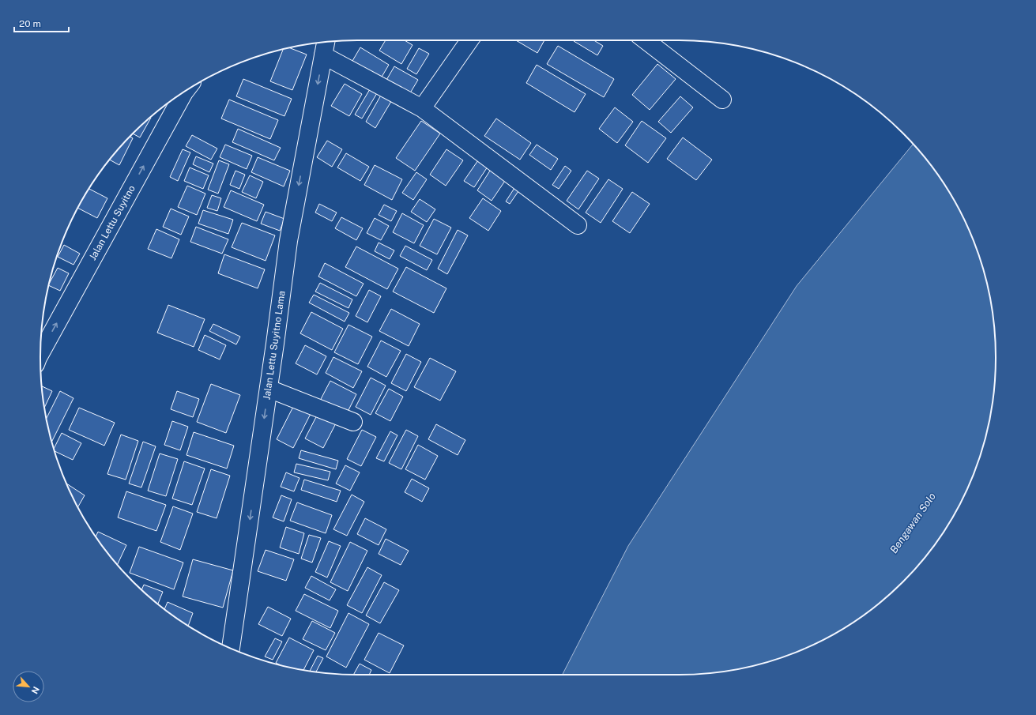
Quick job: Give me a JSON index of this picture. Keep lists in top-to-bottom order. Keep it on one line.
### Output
{"streets":{"main road":["Jalan Lettu Suyitno","Jalan Lettu Suyitno Lama"]},"one_way":["Jalan Lettu Suyitno","Jalan Lettu Suyitno Lama"],"water":["Bengawan Solo"],"scale_bar":"20 m","north":"bottom right"}
